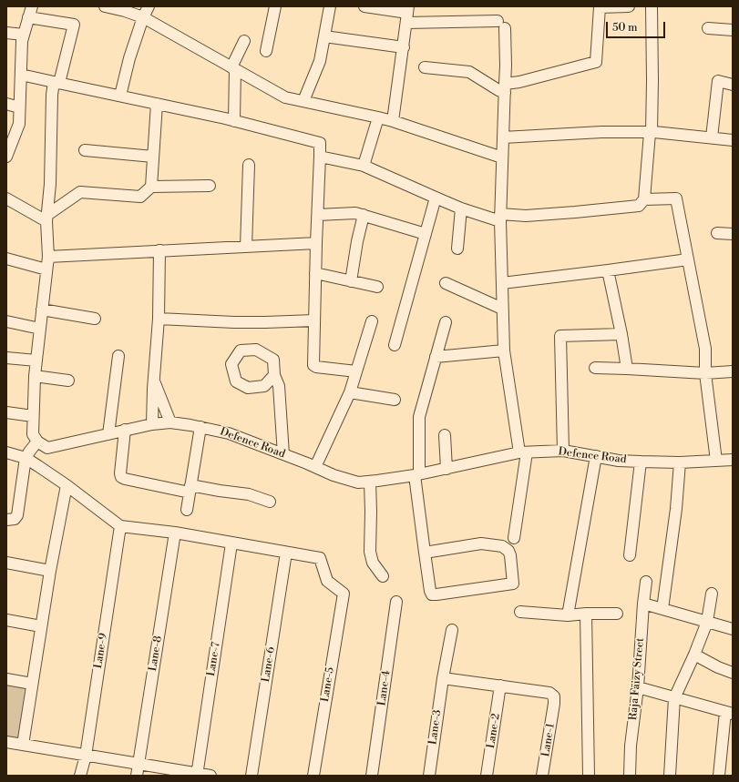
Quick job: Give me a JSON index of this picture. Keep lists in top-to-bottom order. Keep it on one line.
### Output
{"streets":{"street":["Defence Road","Lane-9","Lane-8","Lane-7","Lane-6","Raja Faizy Street","Lane-5","Lane-4","Lane-3","Lane-2","Lane-1"]},"crossings":[["Lane-6","Lane-5"],["Lane-2","Lane-1"]],"scale_bar":"50 m"}
